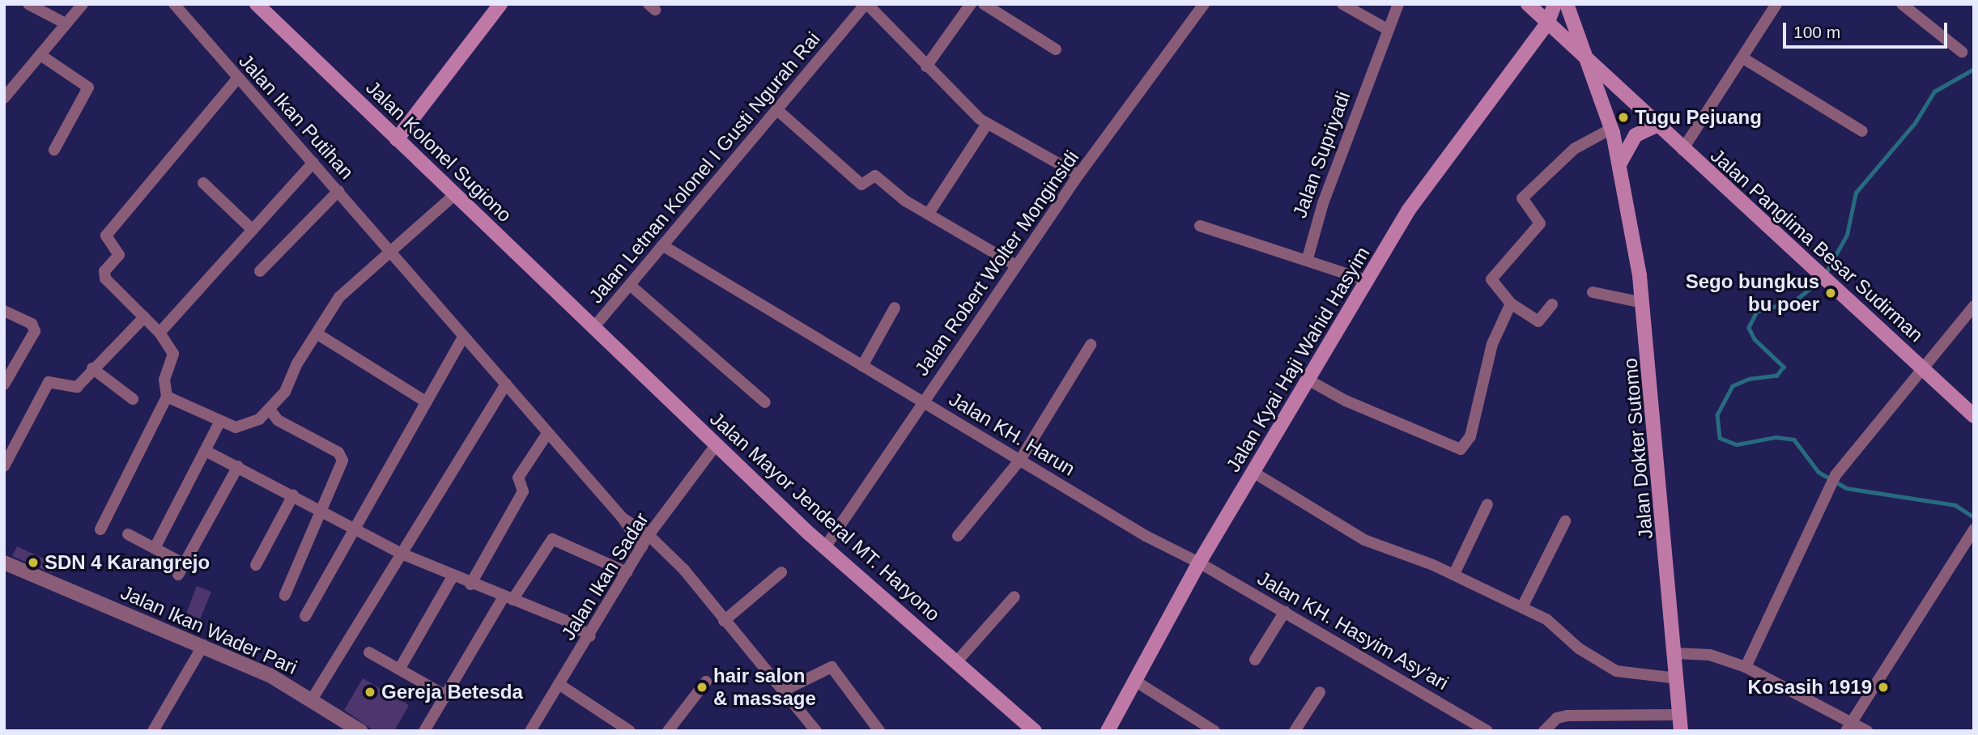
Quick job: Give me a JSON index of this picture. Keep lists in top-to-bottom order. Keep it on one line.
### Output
{"streets":{"main road":["Jalan Kolonel Sugiono","Jalan Panglima Besar Sudirman","Jalan Kyai Haji Wahid Hasyim","Jalan Dokter Sutomo","Jalan Mayor Jenderal MT. Haryono"],"street":["Jalan Ikan Putihan","Jalan Supriyadi","Jalan Letnan Kolonel I Gusti Ngurah Rai","Jalan Robert Wolter Monginsidi","Jalan KH. Harun","Jalan Ikan Sadar","Jalan Ikan Wader Pari","Jalan KH. Hasyim Asy'ari"]},"crossings":[["Jalan Kolonel Sugiono","Jalan Letnan Kolonel I Gusti Ngurah Rai"],["Jalan Kolonel Sugiono","Jalan Mayor Jenderal MT. Haryono"],["Jalan Letnan Kolonel I Gusti Ngurah Rai","Jalan KH. Harun"],["Jalan Letnan Kolonel I Gusti Ngurah Rai","Jalan Mayor Jenderal MT. Haryono"],["Jalan Panglima Besar Sudirman","Jalan Kyai Haji Wahid Hasyim"],["Jalan Panglima Besar Sudirman","Jalan Dokter Sutomo"],["Jalan Robert Wolter Monginsidi","Jalan KH. Harun"],["Jalan Robert Wolter Monginsidi","Jalan Mayor Jenderal MT. Haryono"],["Jalan Kyai Haji Wahid Hasyim","Jalan KH. Harun"],["Jalan Kyai Haji Wahid Hasyim","Jalan KH. Hasyim Asy'ari"],["Jalan KH. Harun","Jalan KH. Hasyim Asy'ari"],["Jalan Mayor Jenderal MT. Haryono","Jalan Ikan Sadar"]],"places":["Tugu Pejuang","Sego bungkus bu poer","SDN 4 Karangrejo","hair salon & massage","Kosasih 1919","Gereja Betesda"],"scale_bar":"100 m"}
